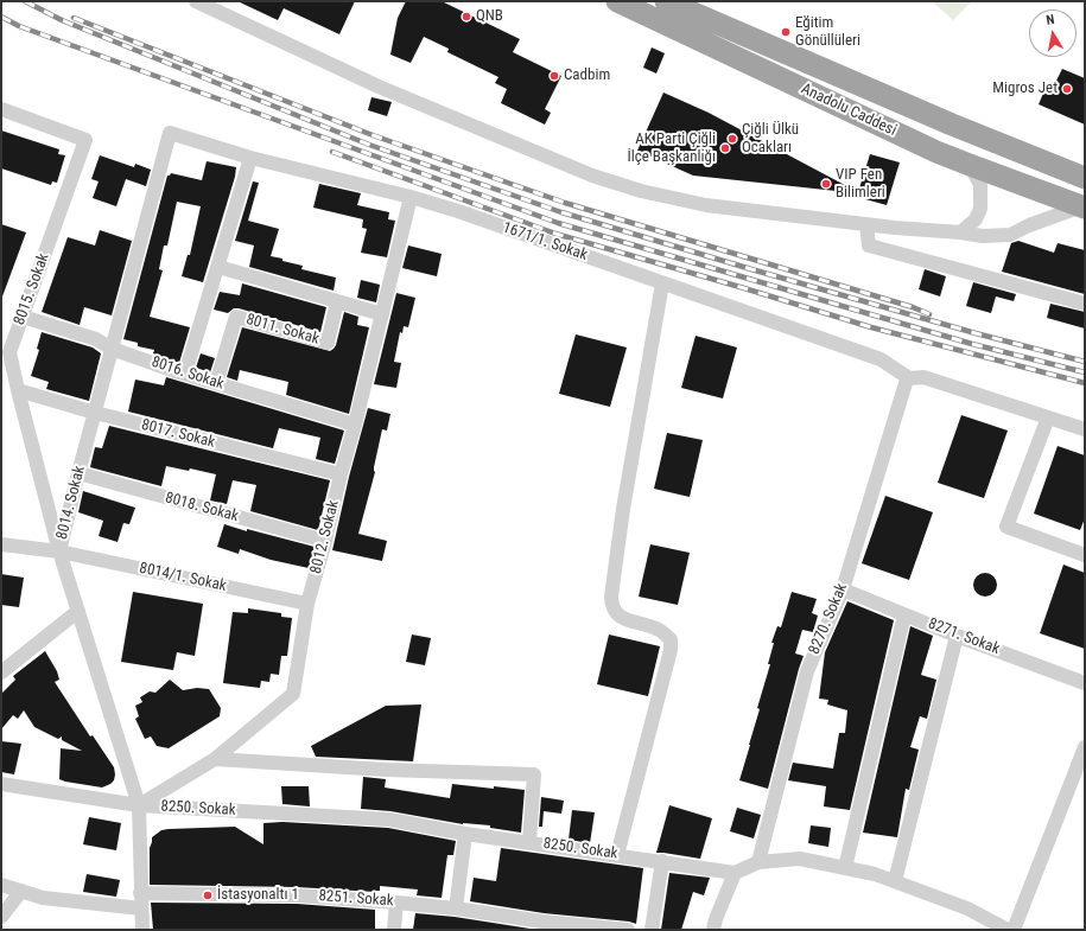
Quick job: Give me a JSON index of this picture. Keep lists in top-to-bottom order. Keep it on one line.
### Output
{"streets":{"highway":["Anadolu Caddesi"],"street":["1671/1. Sokak","8015. Sokak","8011. Sokak","8016. Sokak","8017. Sokak","8014. Sokak","8018. Sokak","8012. Sokak","8014/1. Sokak","8270. Sokak","8271. Sokak","8250. Sokak","8251. Sokak"]},"crossings":[["1671/1. Sokak","8014. Sokak"],["1671/1. Sokak","8012. Sokak"],["1671/1. Sokak","8270. Sokak"],["8015. Sokak","8016. Sokak"],["8015. Sokak","8017. Sokak"],["8015. Sokak","8014. Sokak"],["8015. Sokak","8014/1. Sokak"],["8011. Sokak","8016. Sokak"],["8016. Sokak","8014. Sokak"],["8016. Sokak","8012. Sokak"],["8017. Sokak","8014. Sokak"],["8017. Sokak","8012. Sokak"],["8014. Sokak","8018. Sokak"],["8014. Sokak","8012. Sokak"],["8014. Sokak","8014/1. Sokak"],["8014. Sokak","8250. Sokak"],["8014. Sokak","8251. Sokak"],["8018. Sokak","8012. Sokak"],["8012. Sokak","8014/1. Sokak"],["8012. Sokak","8250. Sokak"],["8270. Sokak","8271. Sokak"]],"places":["QNB","Eğitim Gönüllüleri","Cadbim","Migros Jet","Çiğli Ülkü Ocakları","AK Parti Çiğli İlçe Başkanlığı","VIP Fen Bilimleri","İstasyonaltı 1"],"north":"top"}
